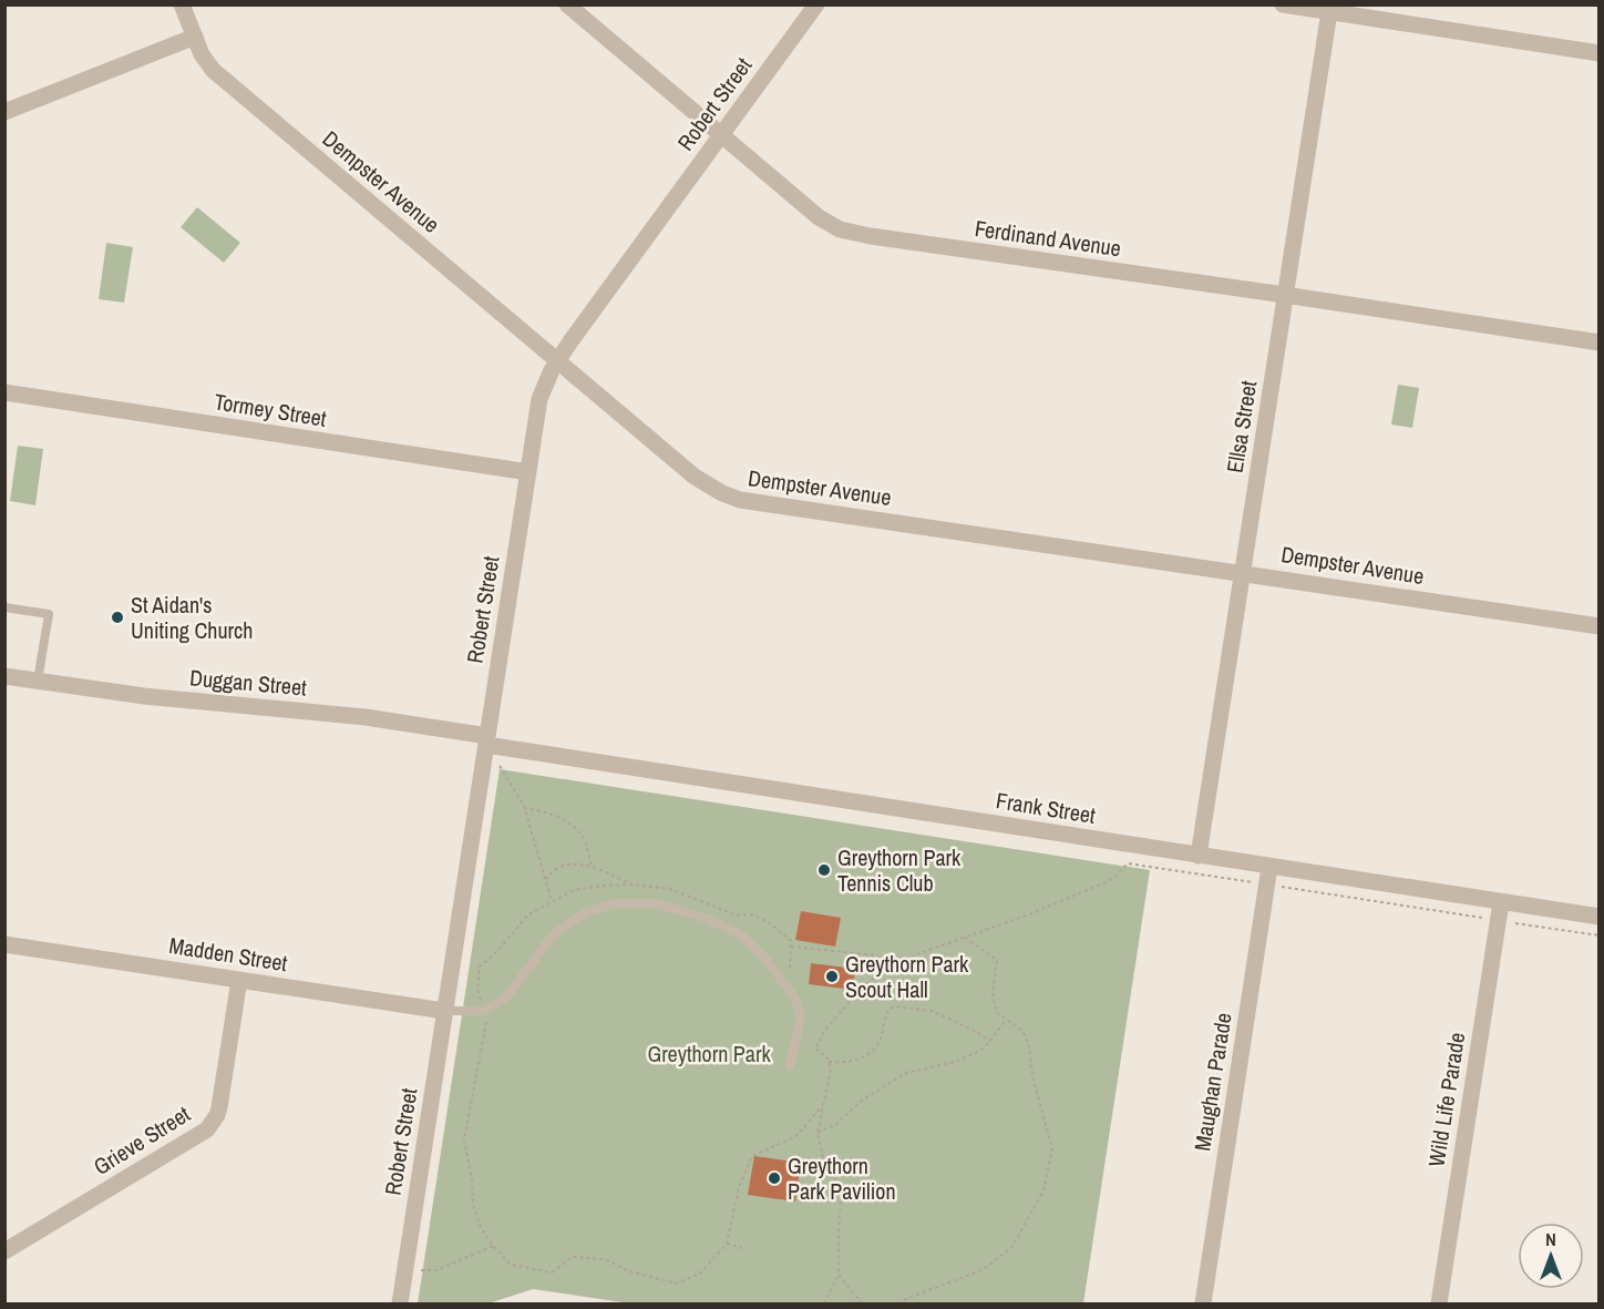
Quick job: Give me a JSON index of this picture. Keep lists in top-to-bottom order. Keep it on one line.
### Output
{"streets":{"street":["Robert Street","Dempster Avenue","Ferdinand Avenue","Tormey Street","Ellsa Street","Duggan Street","Frank Street","Madden Street","Maughan Parade","Wild Life Parade","Grieve Street"]},"crossings":[["Robert Street","Dempster Avenue"],["Robert Street","Ferdinand Avenue"],["Robert Street","Tormey Street"],["Robert Street","Duggan Street"],["Robert Street","Frank Street"],["Robert Street","Madden Street"],["Dempster Avenue","Ellsa Street"],["Ferdinand Avenue","Ellsa Street"],["Ellsa Street","Frank Street"],["Duggan Street","Frank Street"],["Frank Street","Maughan Parade"],["Frank Street","Wild Life Parade"],["Madden Street","Grieve Street"]],"parks":["Greythorn Park"],"places":["St Aidan's Uniting Church","Greythorn Park Tennis Club","Greythorn Park Scout Hall","Greythorn Park Pavilion"],"north":"top"}
